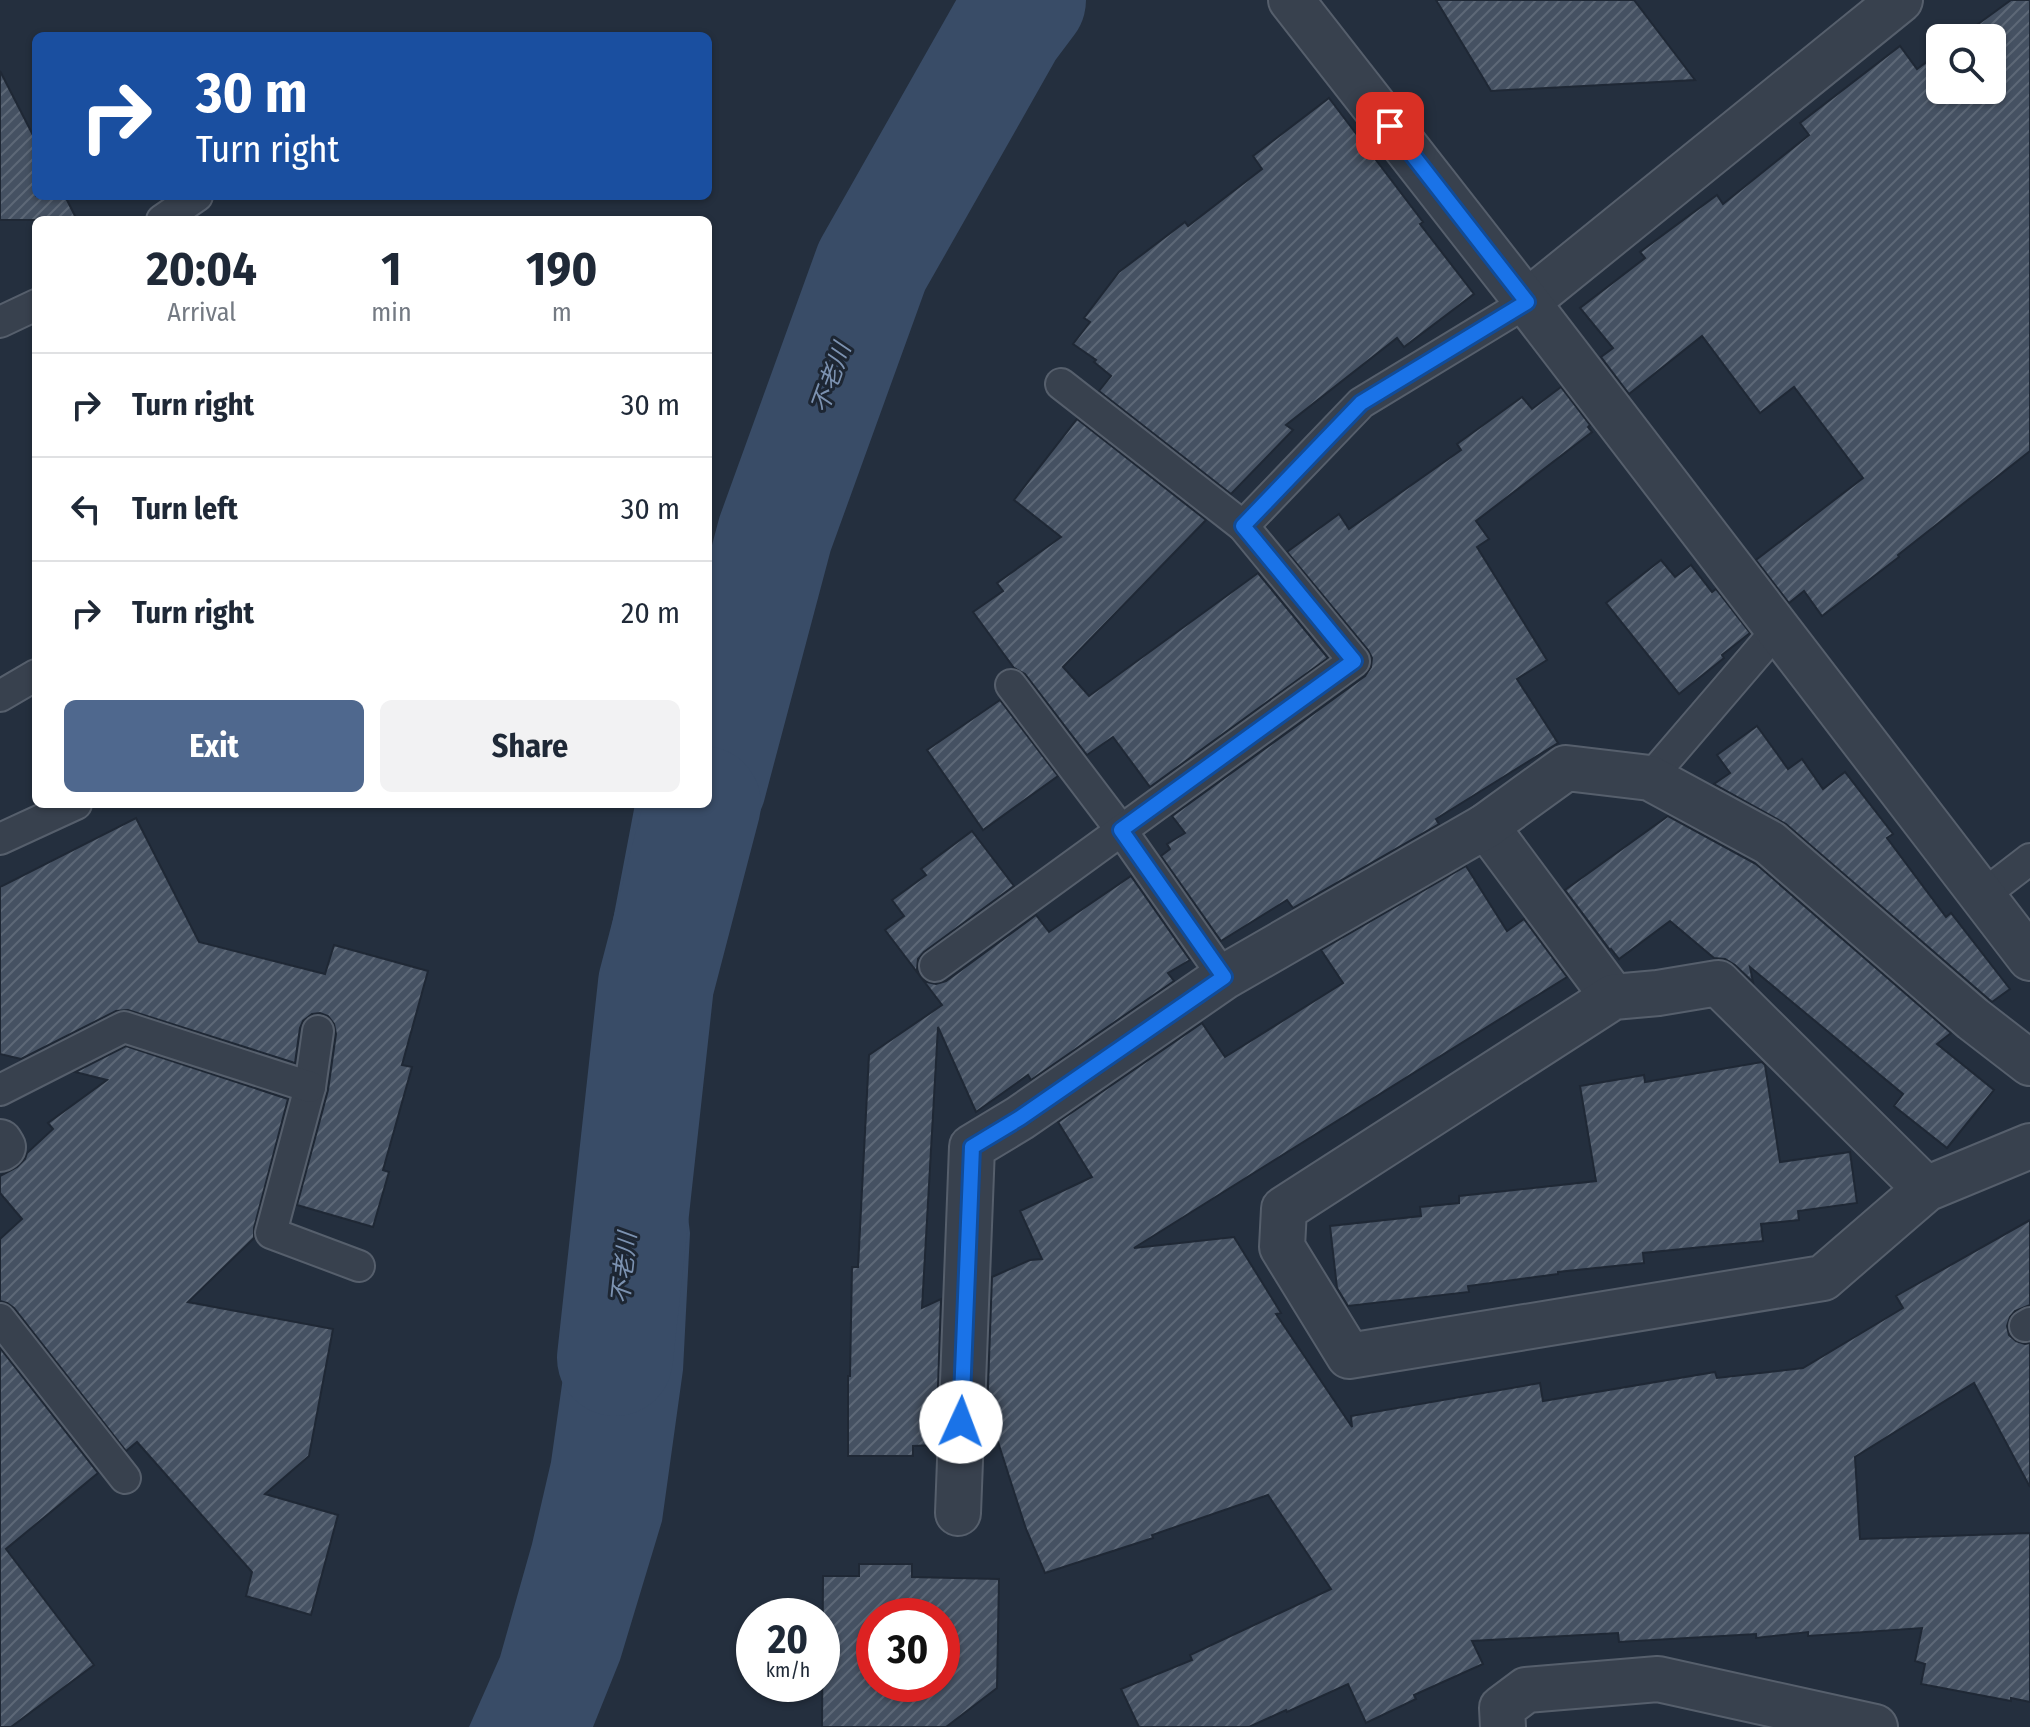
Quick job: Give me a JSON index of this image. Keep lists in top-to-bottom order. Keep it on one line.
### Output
{"water":["不老川"],"page":{"turn":["30 m","Turn right"],"eta":["20:04","Arrival","1","min","190","m"],"list":[{"name":"Turn right","value":"30 m"},{"name":"Turn left","value":"30 m"},{"name":"Turn right","value":"20 m"}],"buttons":["Exit","Share"],"speed":"20 km/h","limit":"30"}}
